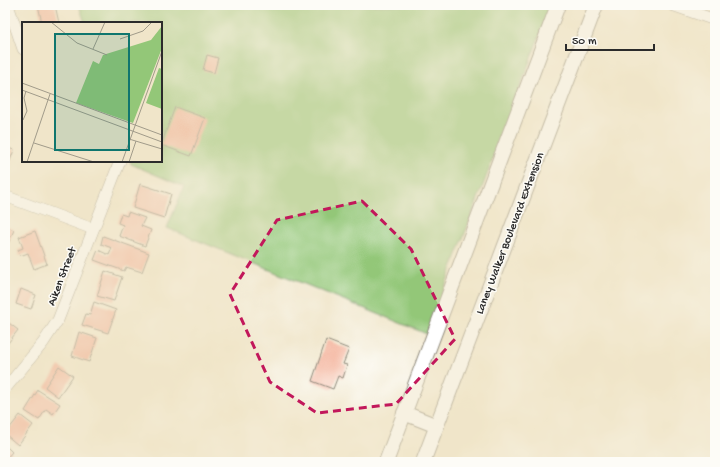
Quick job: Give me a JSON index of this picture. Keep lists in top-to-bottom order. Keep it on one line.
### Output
{"streets":{"main road":["Laney Walker Boulevard Extension"],"street":["Aiken Street"]},"scale_bar":"50 m"}
